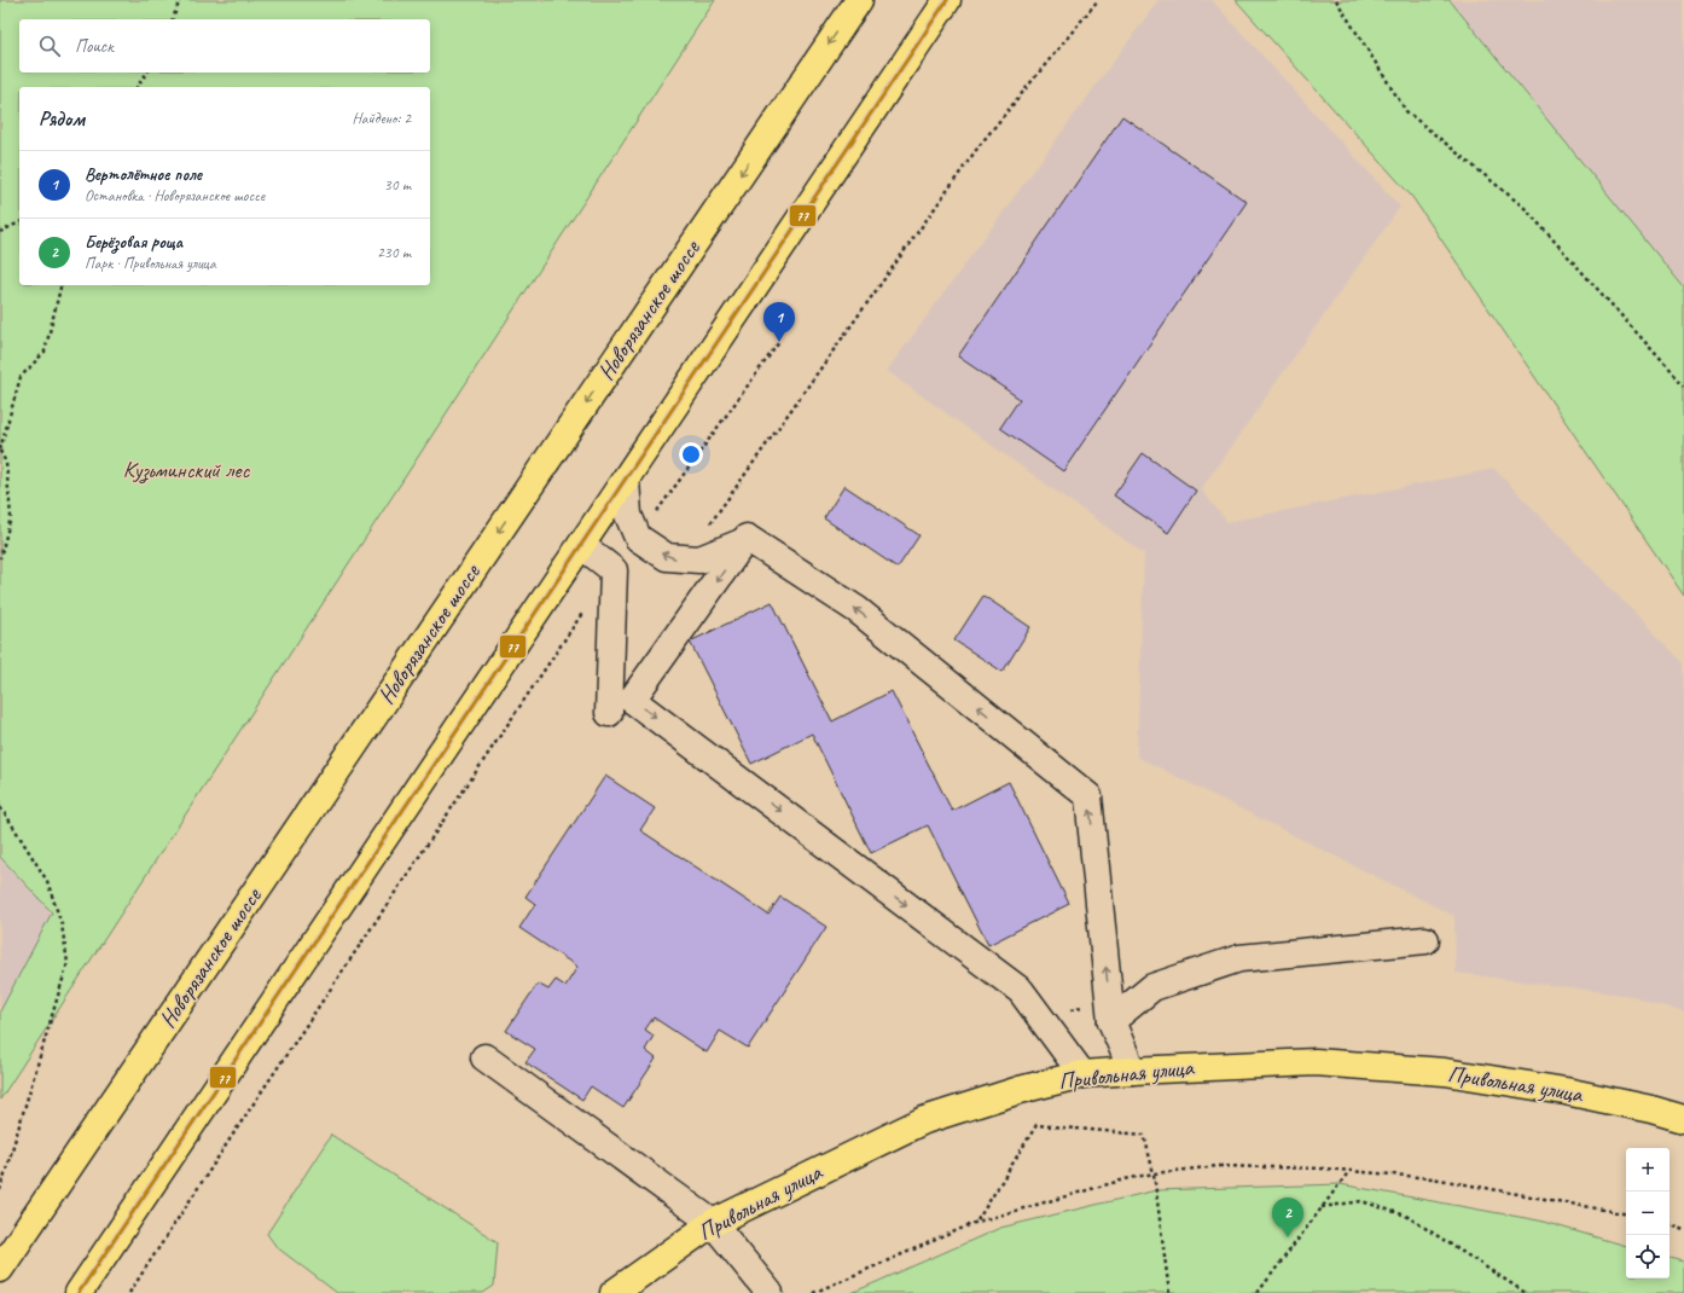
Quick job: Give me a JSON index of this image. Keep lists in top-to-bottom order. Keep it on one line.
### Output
{"streets":{"main road":["Новорязанское шоссе","Привольная улица"]},"parks":["Кузьминский лес"],"lines":["transit line 77"],"page":{"search":"Поиск","heading":["Рядом","Найдено: 2"],"list":[{"mark":"1","name":"Вертолётное поле","note":"Остановка · Новорязанское шоссе","value":"30 m"},{"mark":"2","name":"Берёзовая роща","note":"Парк · Привольная улица","value":"230 m"}],"pins":["1","2"],"map_buttons":["+","−"]}}
